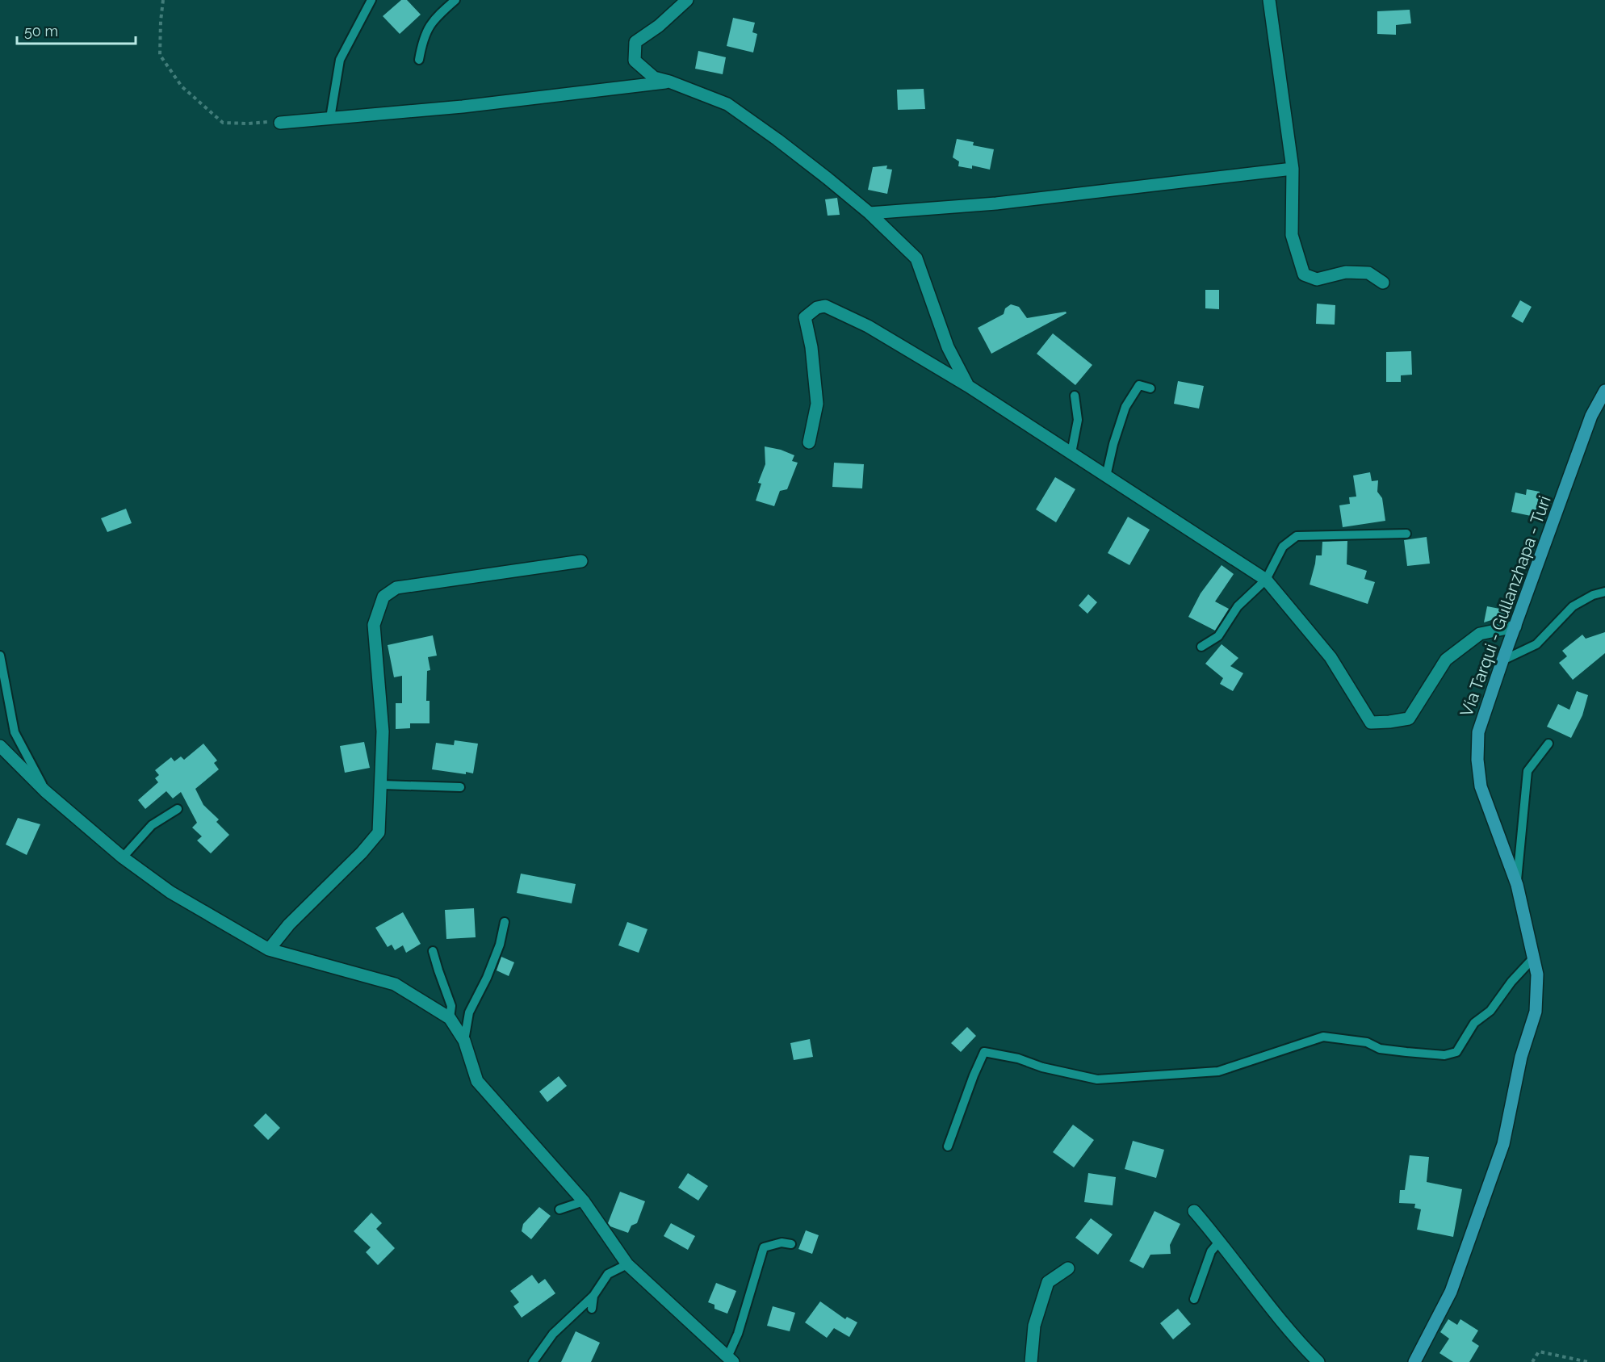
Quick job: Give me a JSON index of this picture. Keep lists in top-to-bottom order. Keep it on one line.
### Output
{"streets":{"main road":["Vía Tarqui - Gullanzhapa - Turi"]},"scale_bar":"50 m"}
